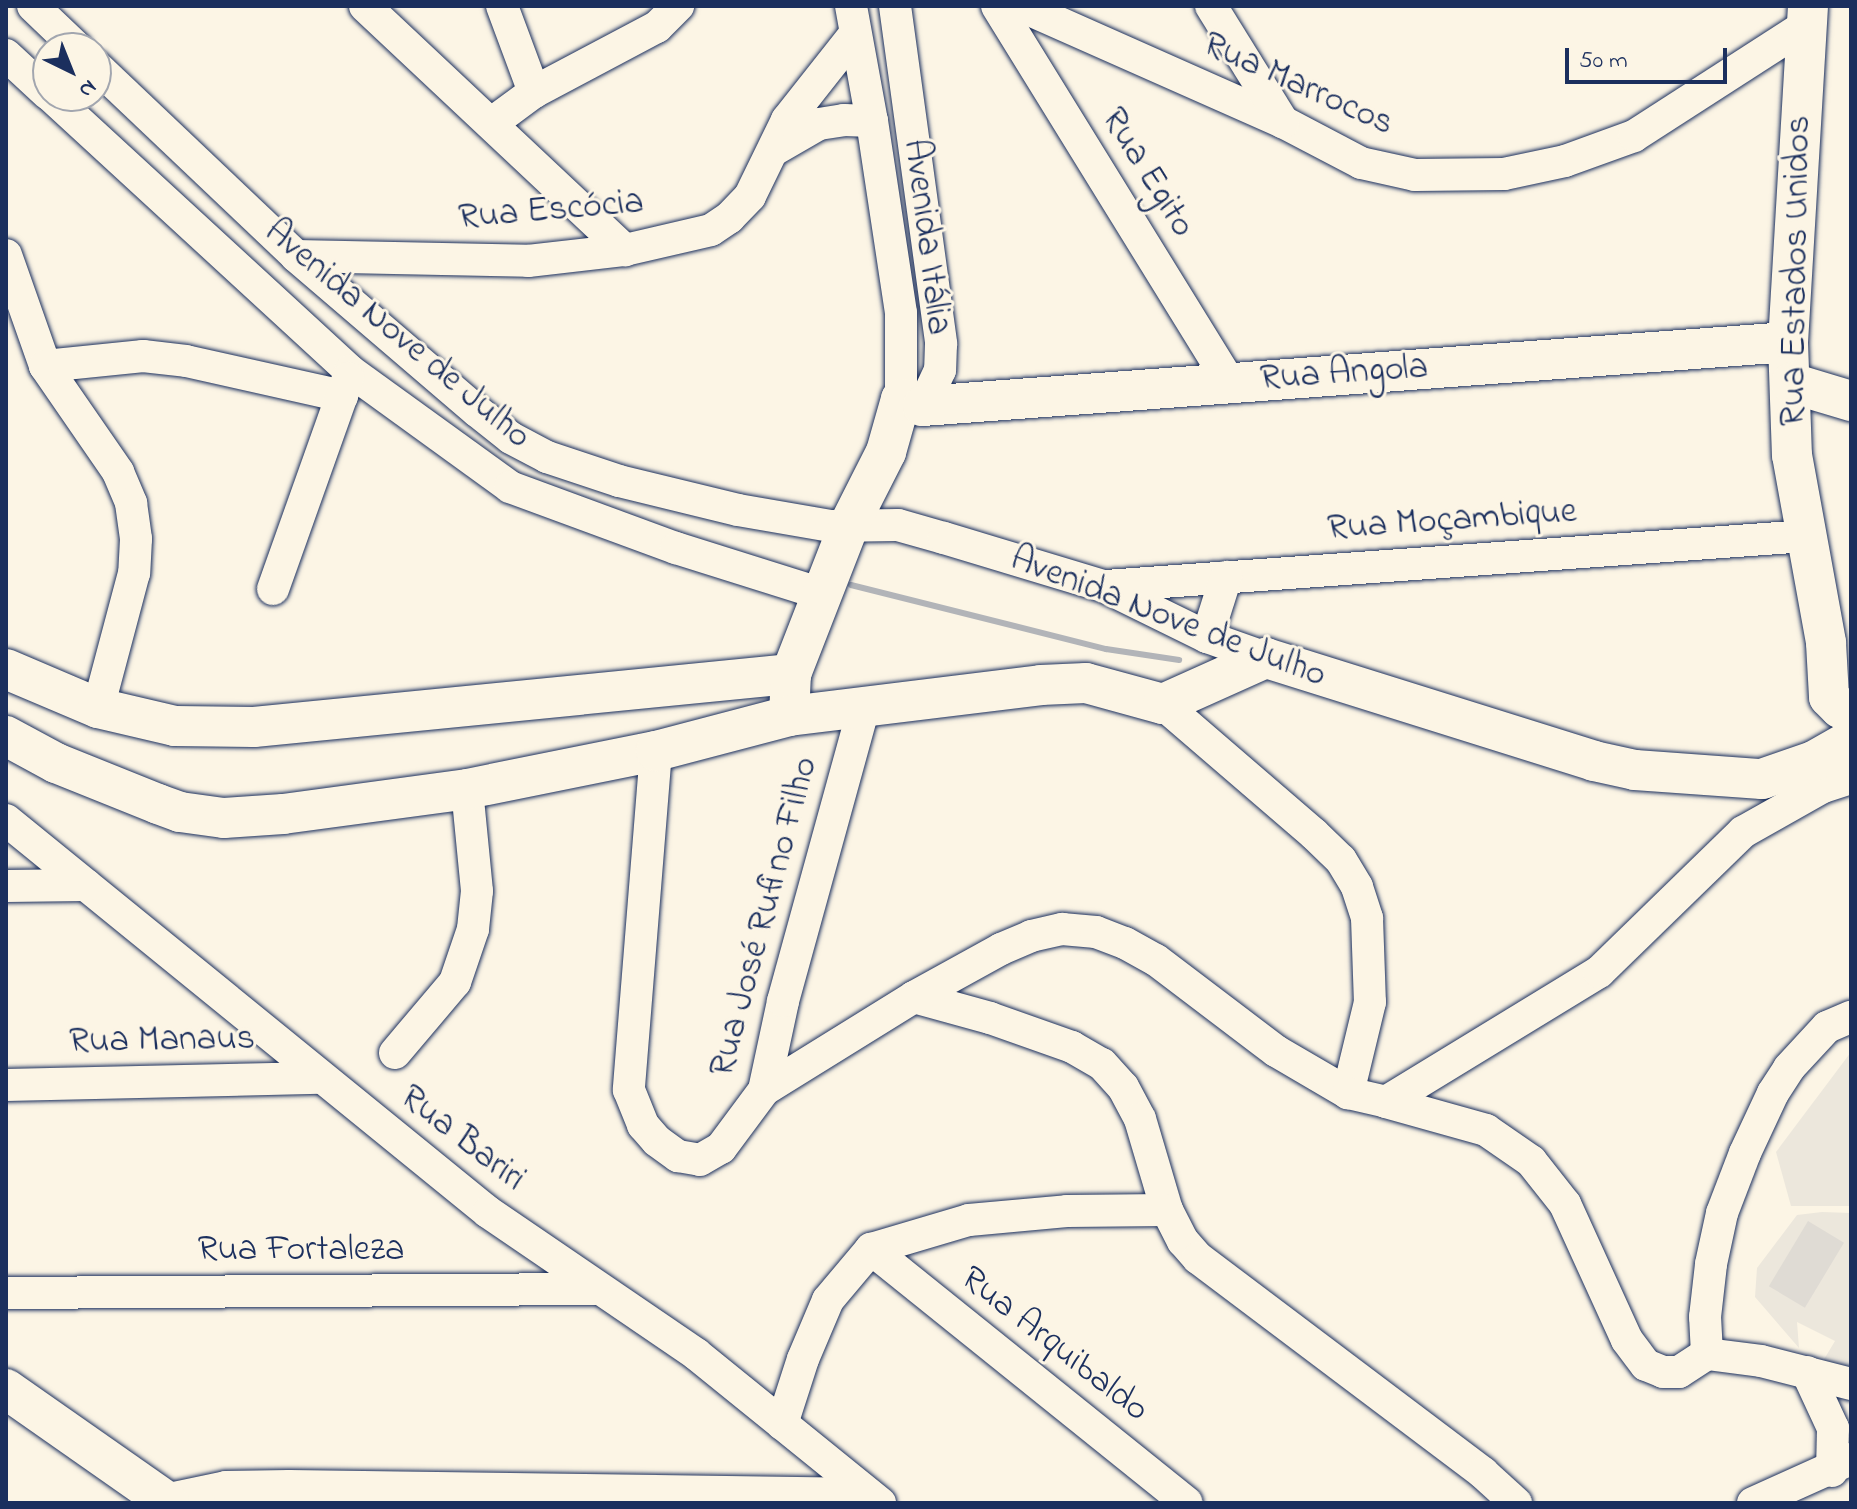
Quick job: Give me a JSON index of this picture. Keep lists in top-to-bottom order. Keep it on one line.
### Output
{"streets":{"main road":["Avenida Itália","Rua Estados Unidos","Avenida Nove de Julho","Rua Angola"],"street":["Rua Marrocos","Rua Egito","Rua Escócia","Rua Moçambique","Rua José Rufino Filho","Rua Manaus","Rua Bariri","Rua Fortaleza","Rua Arquibaldo"]},"crossings":[["Rua Marrocos","Rua Estados Unidos"],["Rua Egito","Rua Angola"],["Rua Escócia","Avenida Itália"],["Rua Escócia","Avenida Nove de Julho"],["Avenida Itália","Avenida Nove de Julho"],["Avenida Itália","Rua Angola"],["Rua Estados Unidos","Rua Angola"],["Rua Estados Unidos","Rua Moçambique"],["Avenida Nove de Julho","Rua Moçambique"],["Rua Manaus","Rua Bariri"],["Rua Bariri","Rua Fortaleza"]],"scale_bar":"50 m","north":"bottom right"}
